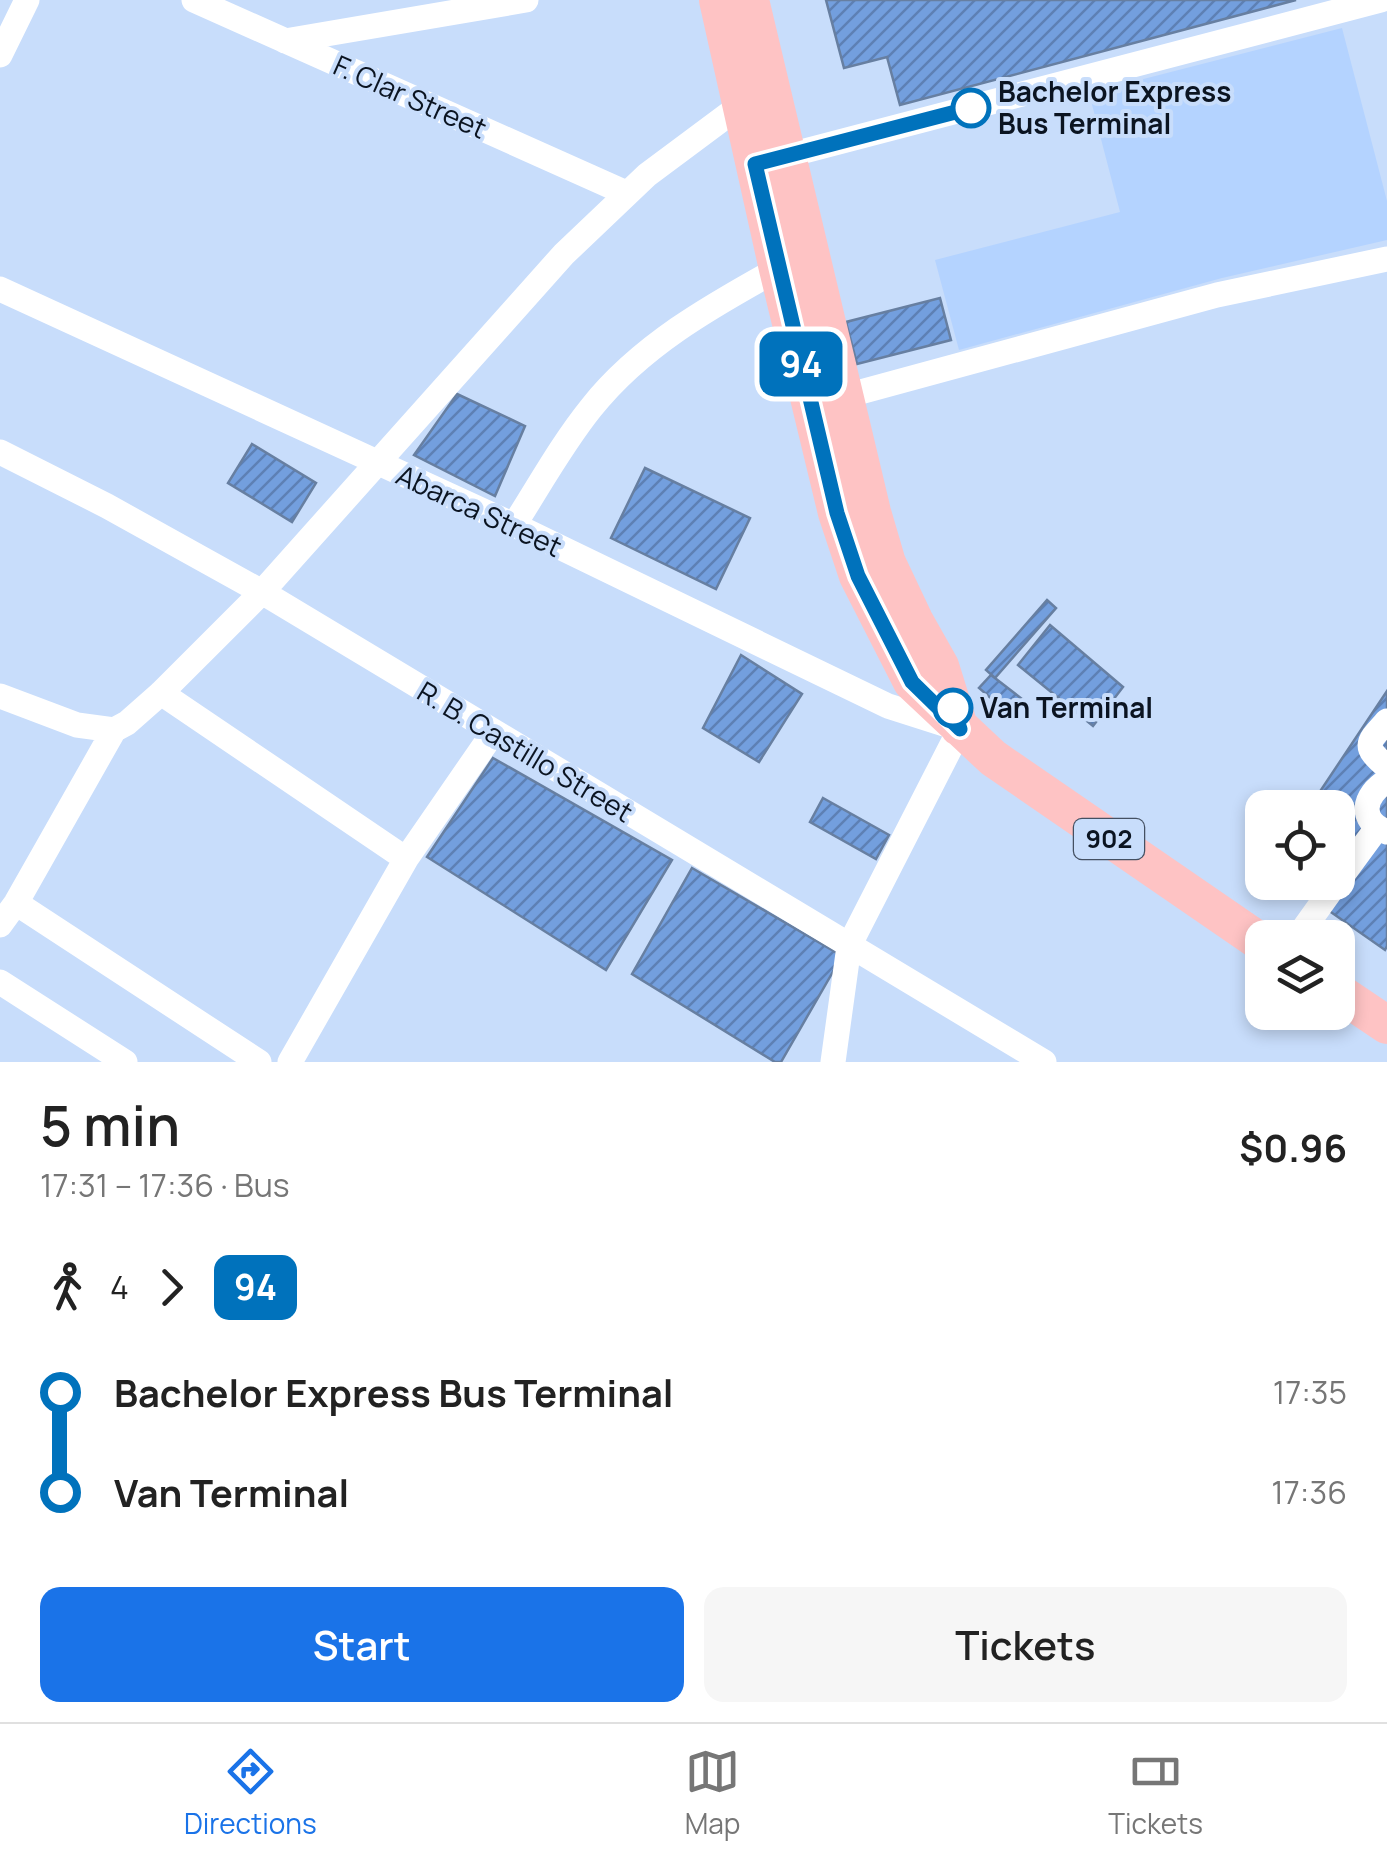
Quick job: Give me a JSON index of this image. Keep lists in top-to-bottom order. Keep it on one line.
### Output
{"streets":{"highway":["902"],"street":["F. Clar Street","Abarca Street","R. B. Castillo Street"]},"crossings":[["Abarca Street","902"]],"places":["Bachelor Express Bus Terminal","Van Terminal"],"lines":["bus line 94"],"page":{"on_map":"94","heading":["5 min","17:31 – 17:36 · Bus","$0.96"],"legs":["4","94"],"list":[{"name":"Bachelor Express Bus Terminal","value":"17:35"},{"name":"Van Terminal","value":"17:36"}],"buttons":["Start","Tickets"],"tabs":["Directions","Map","Tickets"]}}
